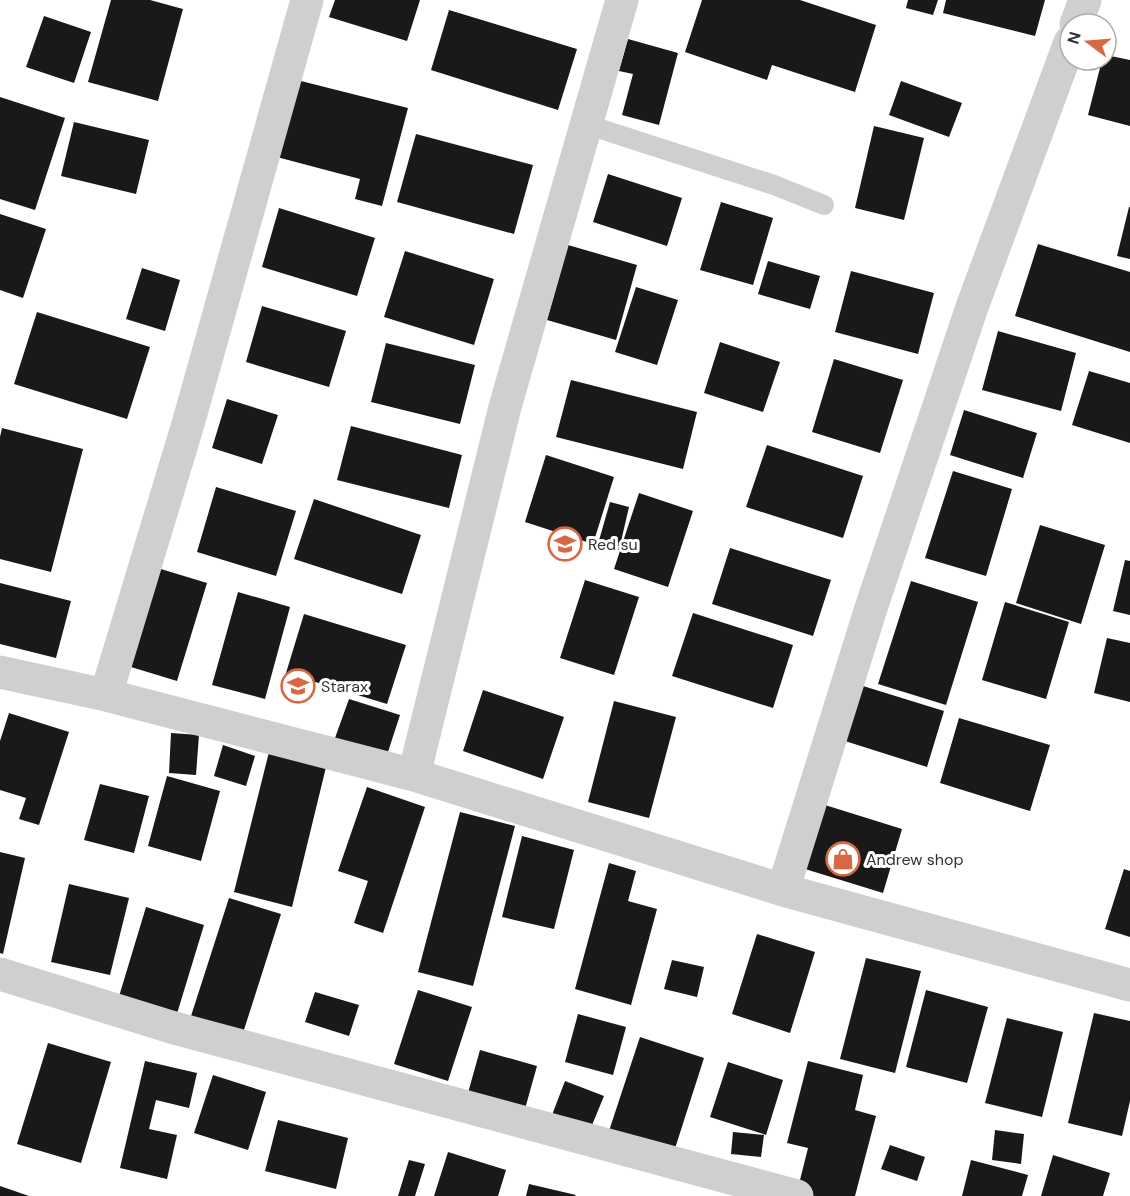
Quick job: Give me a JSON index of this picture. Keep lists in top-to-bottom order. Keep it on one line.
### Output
{"places":{"school or university":["Red su","Starax"],"shop":["Andrew shop"]},"north":"left"}
